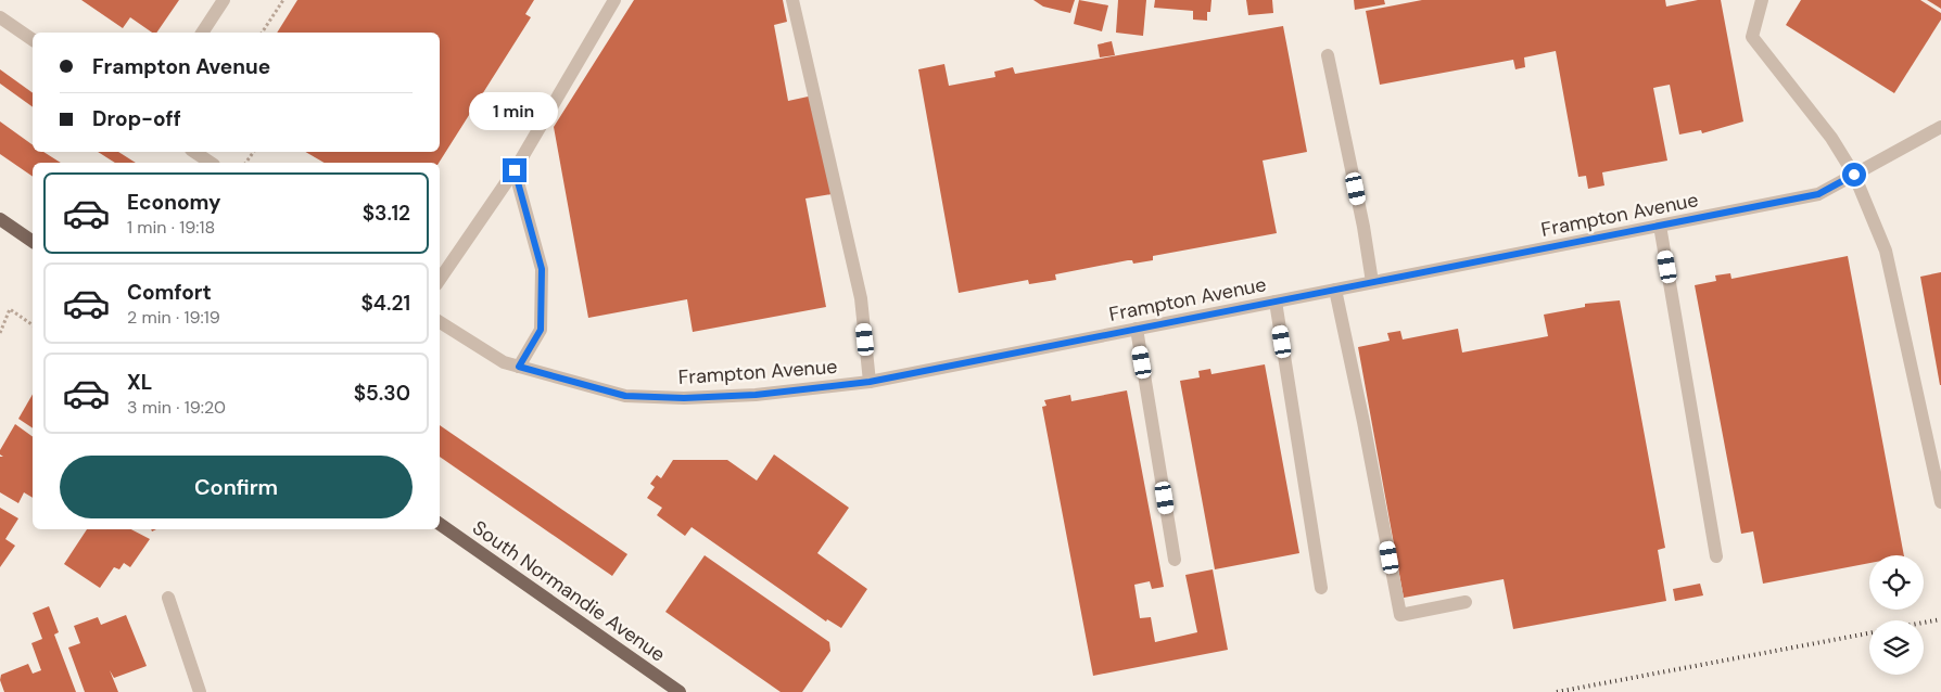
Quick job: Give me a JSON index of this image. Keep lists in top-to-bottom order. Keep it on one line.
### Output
{"streets":{"main road":["South Normandie Avenue"],"street":["Frampton Avenue"]},"page":{"banner":["Frampton Avenue","Drop-off"],"bubble":"1 min","list":[{"name":"Economy","note":"1 min · 19:18","value":"$3.12"},{"name":"Comfort","note":"2 min · 19:19","value":"$4.21"},{"name":"XL","note":"3 min · 19:20","value":"$5.30"}],"buttons":"Confirm"}}
